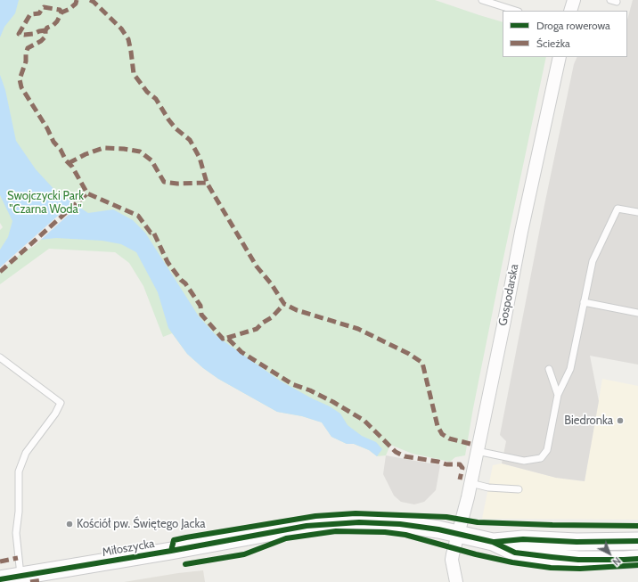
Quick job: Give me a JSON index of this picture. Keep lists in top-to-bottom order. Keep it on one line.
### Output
{"streets":{"street":["Gospodarska","Miłoszycka"]},"crossings":[["Gospodarska","Miłoszycka"]],"parks":["Swojczycki Park \"Czarna Woda\""],"places":["Biedronka","Kościół pw. Świętego Jacka"],"legend":["Droga rowerowa","Ścieżka"],"north":"bottom right"}
